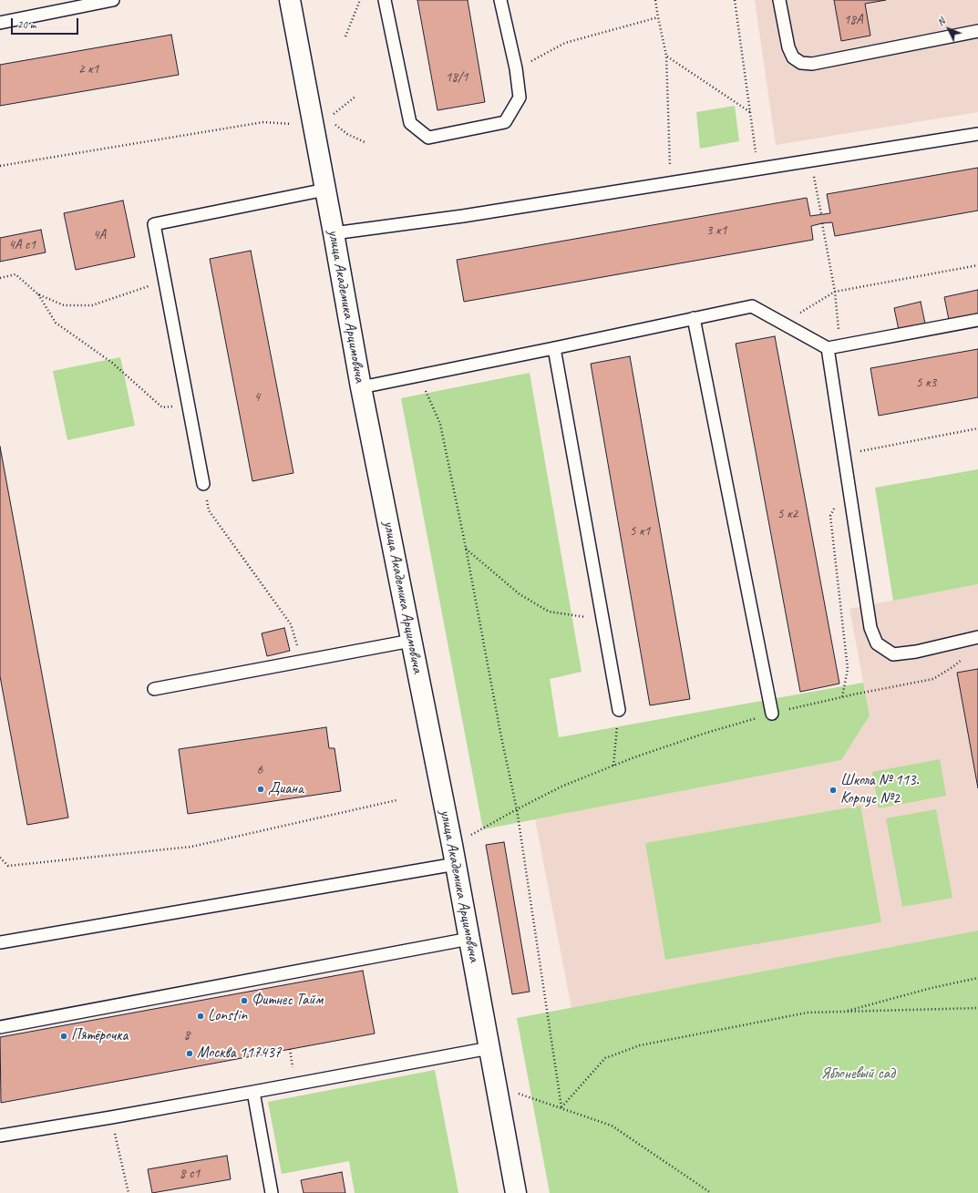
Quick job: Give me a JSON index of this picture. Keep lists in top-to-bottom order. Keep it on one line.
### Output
{"streets":{"street":["улица Академика Арцимовича"]},"parks":["Яблоневый сад"],"places":["Диана","Школа № 113. Корпус №2","Фитнес Тайм","Lonstin","Пятёрочка","Москва 117437"],"house_numbers":["18А","2 к1","18/1","3 к1","4А","4А с1","5 к3","4","5 к2","5 к1","6","8","8 с1"],"scale_bar":"20 m","north":"top left"}
